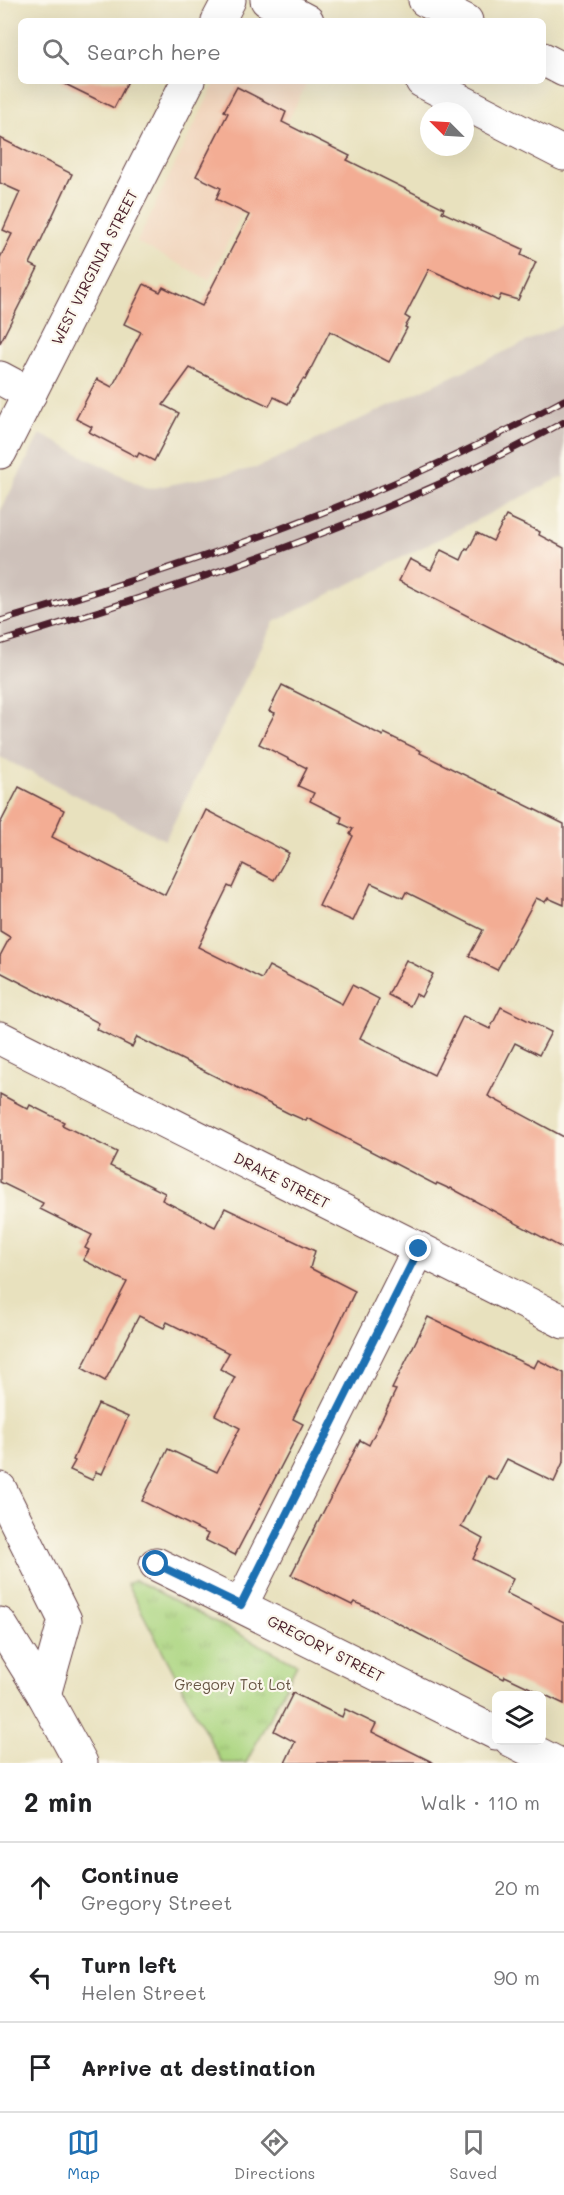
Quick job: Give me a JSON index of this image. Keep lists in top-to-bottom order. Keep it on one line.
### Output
{"streets":{"main road":["WEST VIRGINIA STREET","DRAKE STREET","GREGORY STREET"]},"parks":["Gregory Tot Lot"],"north":"top left","page":{"search":"Search here","heading":["2 min","Walk · 110 m"],"list":[["Continue","Gregory Street","20 m"],["Turn left","Helen Street","90 m"],"Arrive at destination"],"nav":["Map","Directions","Saved"]}}
